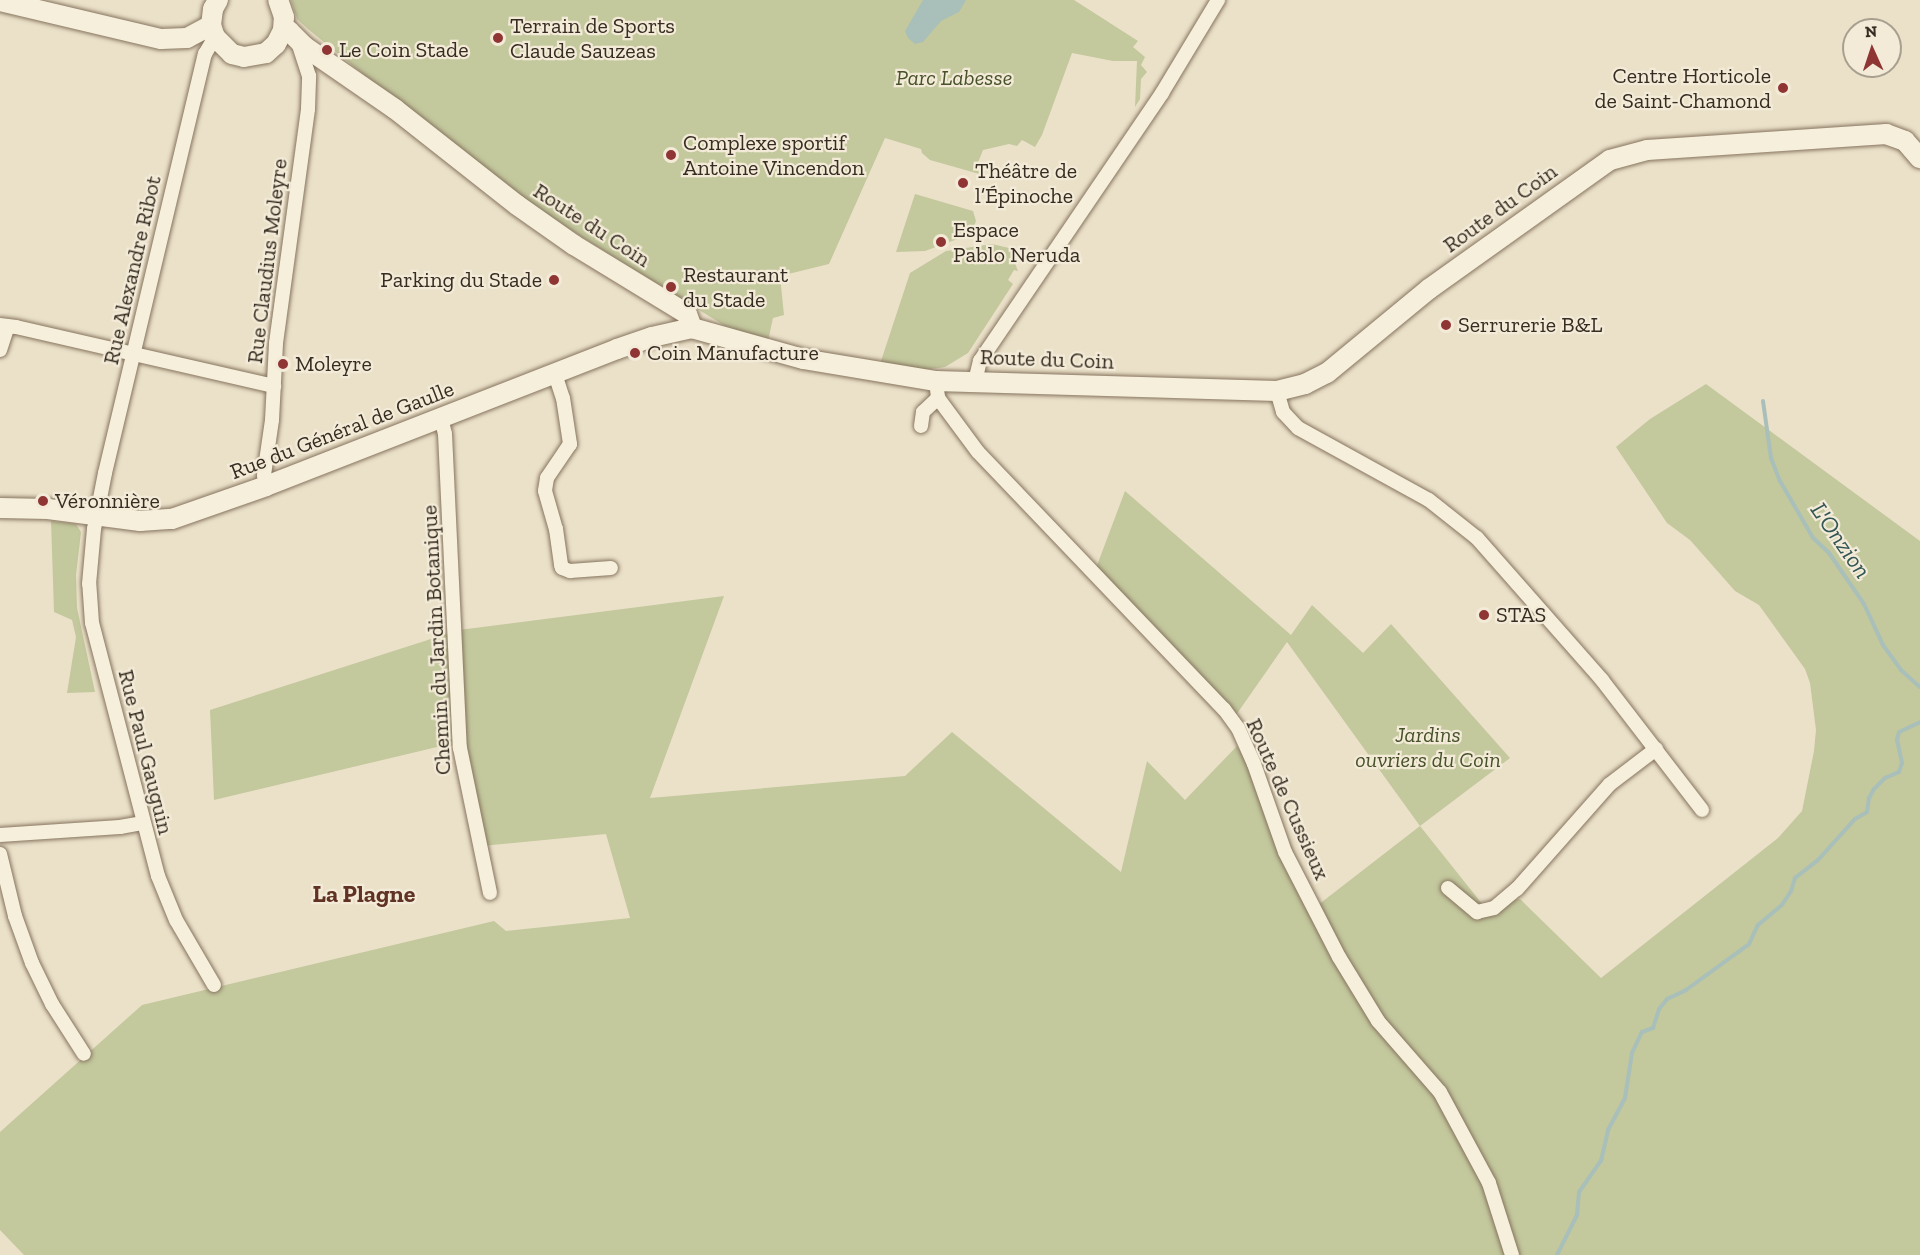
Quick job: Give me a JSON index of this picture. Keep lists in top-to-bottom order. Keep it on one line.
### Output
{"streets":{"main road":["Route du Coin","Rue du Général de Gaulle"],"street":["Rue Claudius Moleyre","Rue Alexandre Ribot","Chemin du Jardin Botanique","Rue Paul Gauguin","Route de Cussieux"]},"crossings":[["Route du Coin","Rue Claudius Moleyre"],["Route du Coin","Rue du Général de Gaulle"],["Route du Coin","Route de Cussieux"],["Rue Claudius Moleyre","Rue du Général de Gaulle"],["Rue Alexandre Ribot","Rue du Général de Gaulle"],["Rue Alexandre Ribot","Rue Paul Gauguin"],["Rue du Général de Gaulle","Chemin du Jardin Botanique"],["Rue du Général de Gaulle","Rue Paul Gauguin"]],"districts":["La Plagne"],"water":["L'Onzion"],"parks":["Parc Labesse","Jardins ouvriers du Coin"],"places":["Terrain de Sports Claude Sauzeas","Le Coin Stade","Centre Horticole de Saint-Chamond","Complexe sportif Antoine Vincendon","Théâtre de l’Épinoche","Espace Pablo Neruda","Parking du Stade","Restaurant du Stade","Serrurerie B&L","Coin Manufacture","Moleyre","Véronnière","STAS"],"north":"top"}
